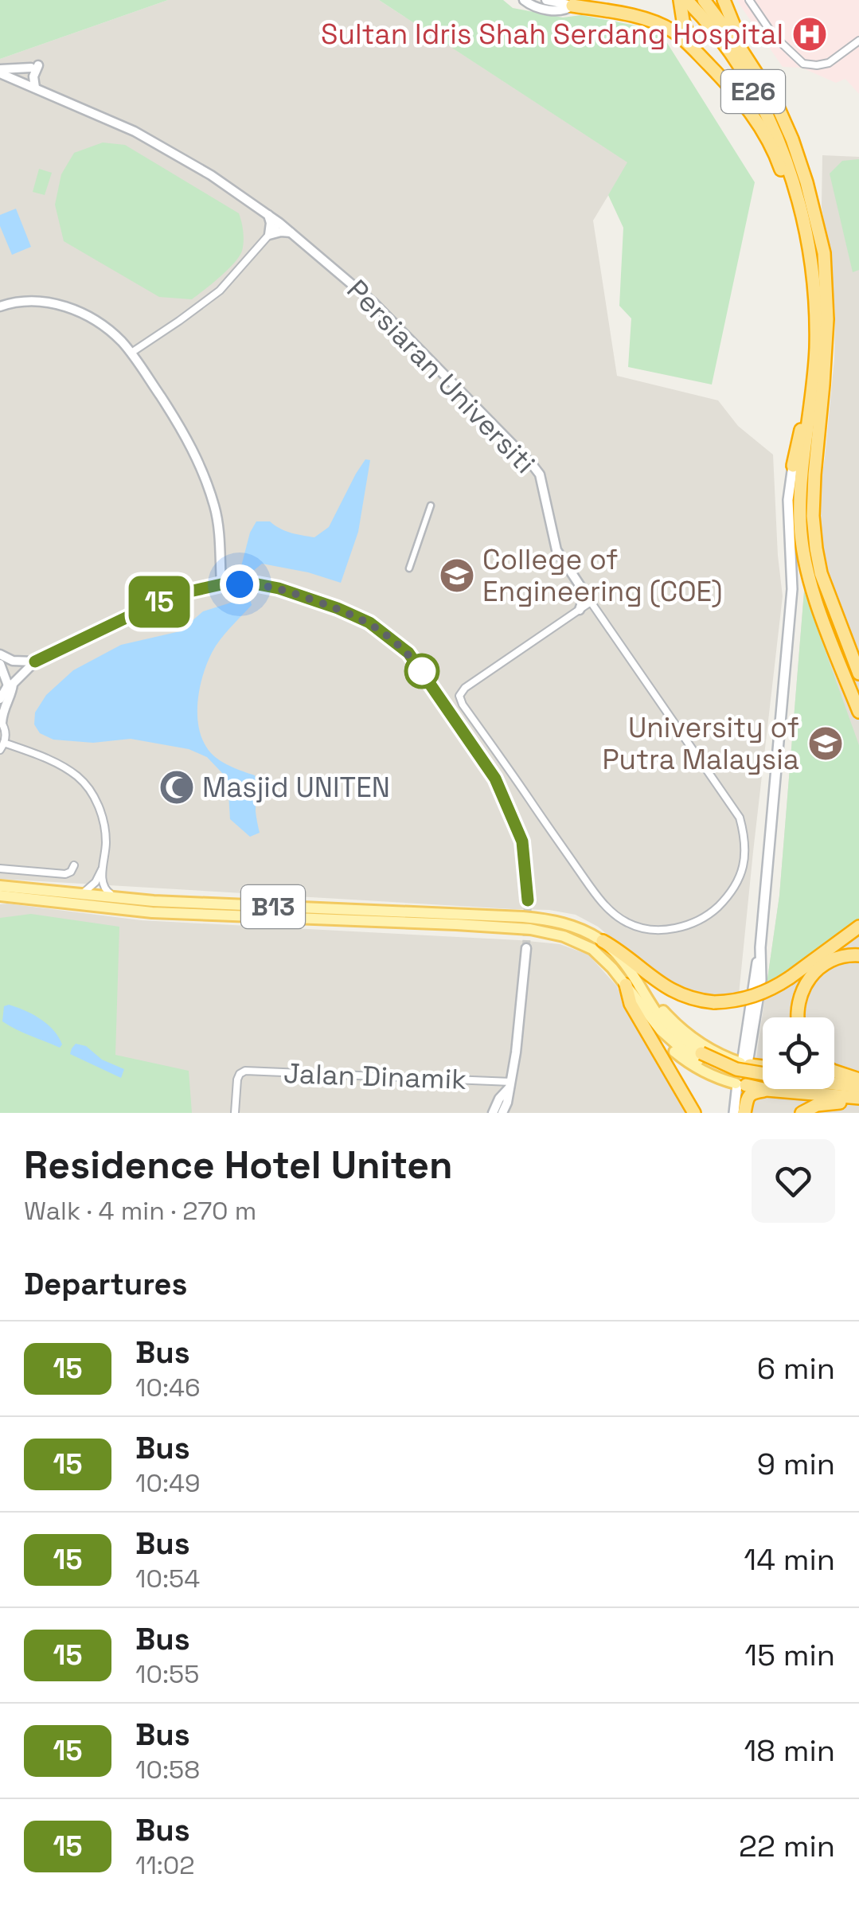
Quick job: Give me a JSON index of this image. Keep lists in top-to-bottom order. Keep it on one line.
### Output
{"streets":{"highway":["E26","B13"],"street":["Persiaran Universiti","Jalan Dinamik"]},"places":{"hospital":["Sultan Idris Shah Serdang Hospital"],"school or university":["College of Engineering (COE)","University of Putra Malaysia"],"mosque":["Masjid UNITEN"]},"lines":["bus line 15"],"page":{"on_map":"15","heading":[["Residence Hotel Uniten","Walk · 4 min · 270 m"],"Departures"],"list":[{"mark":"15","name":"Bus","note":"10:46","value":"6 min"},{"mark":"15","name":"Bus","note":"10:49","value":"9 min"},{"mark":"15","name":"Bus","note":"10:54","value":"14 min"},{"mark":"15","name":"Bus","note":"10:55","value":"15 min"},{"mark":"15","name":"Bus","note":"10:58","value":"18 min"},{"mark":"15","name":"Bus","note":"11:02","value":"22 min"}]}}
